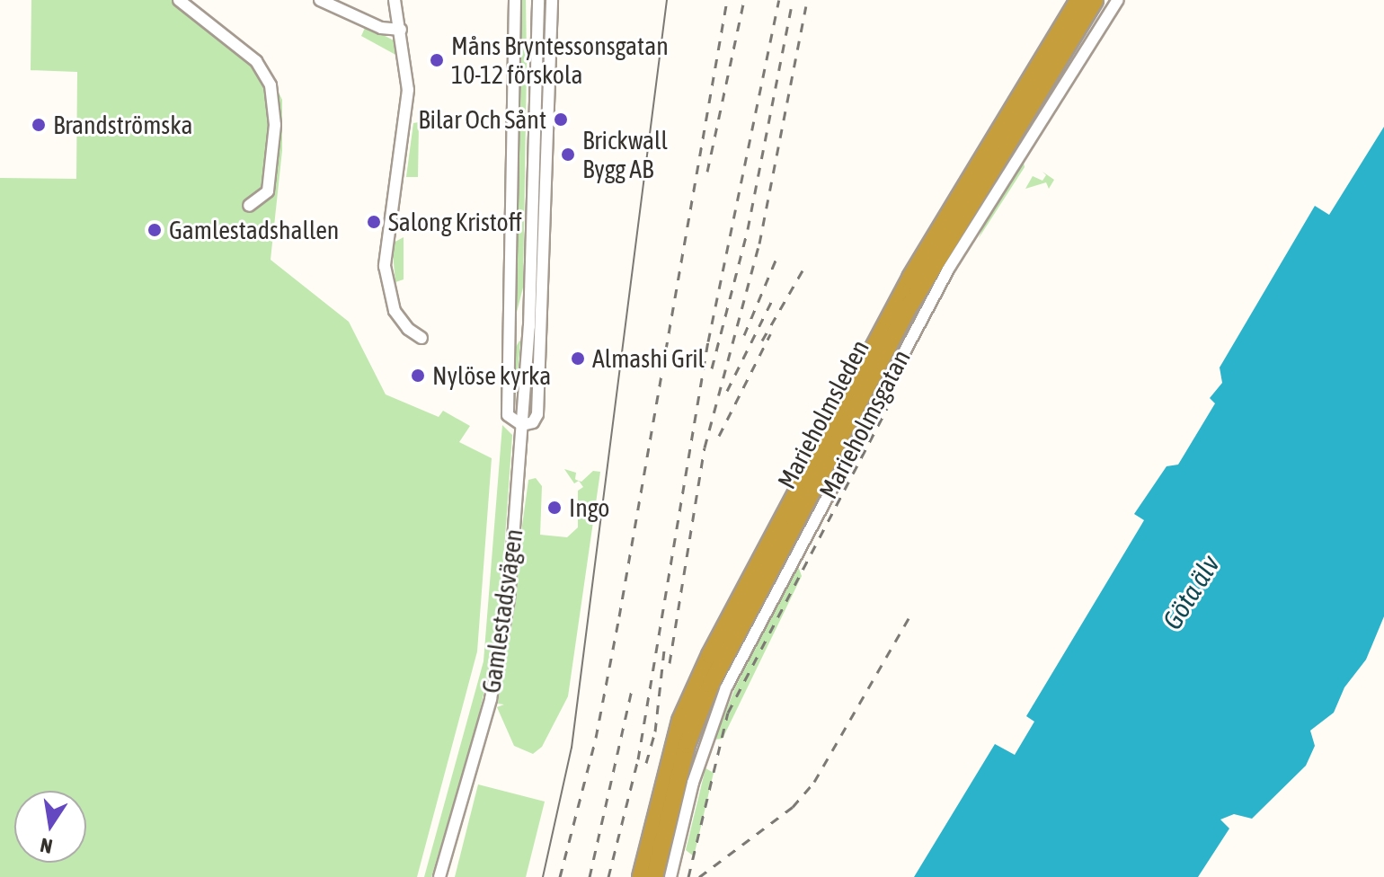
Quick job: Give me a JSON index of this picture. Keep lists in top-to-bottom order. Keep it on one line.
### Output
{"streets":{"highway":["Marieholmsleden"],"street":["Marieholmsgatan","Gamlestadsvägen"]},"water":["Göta älv"],"places":["Måns Bryntessonsgatan 10-12 förskola","Bilar Och Sånt","Brandströmska","Brickwall Bygg AB","Salong Kristoff","Gamlestadshallen","Almashi Gril","Nylöse kyrka","Ingo"],"north":"bottom"}
